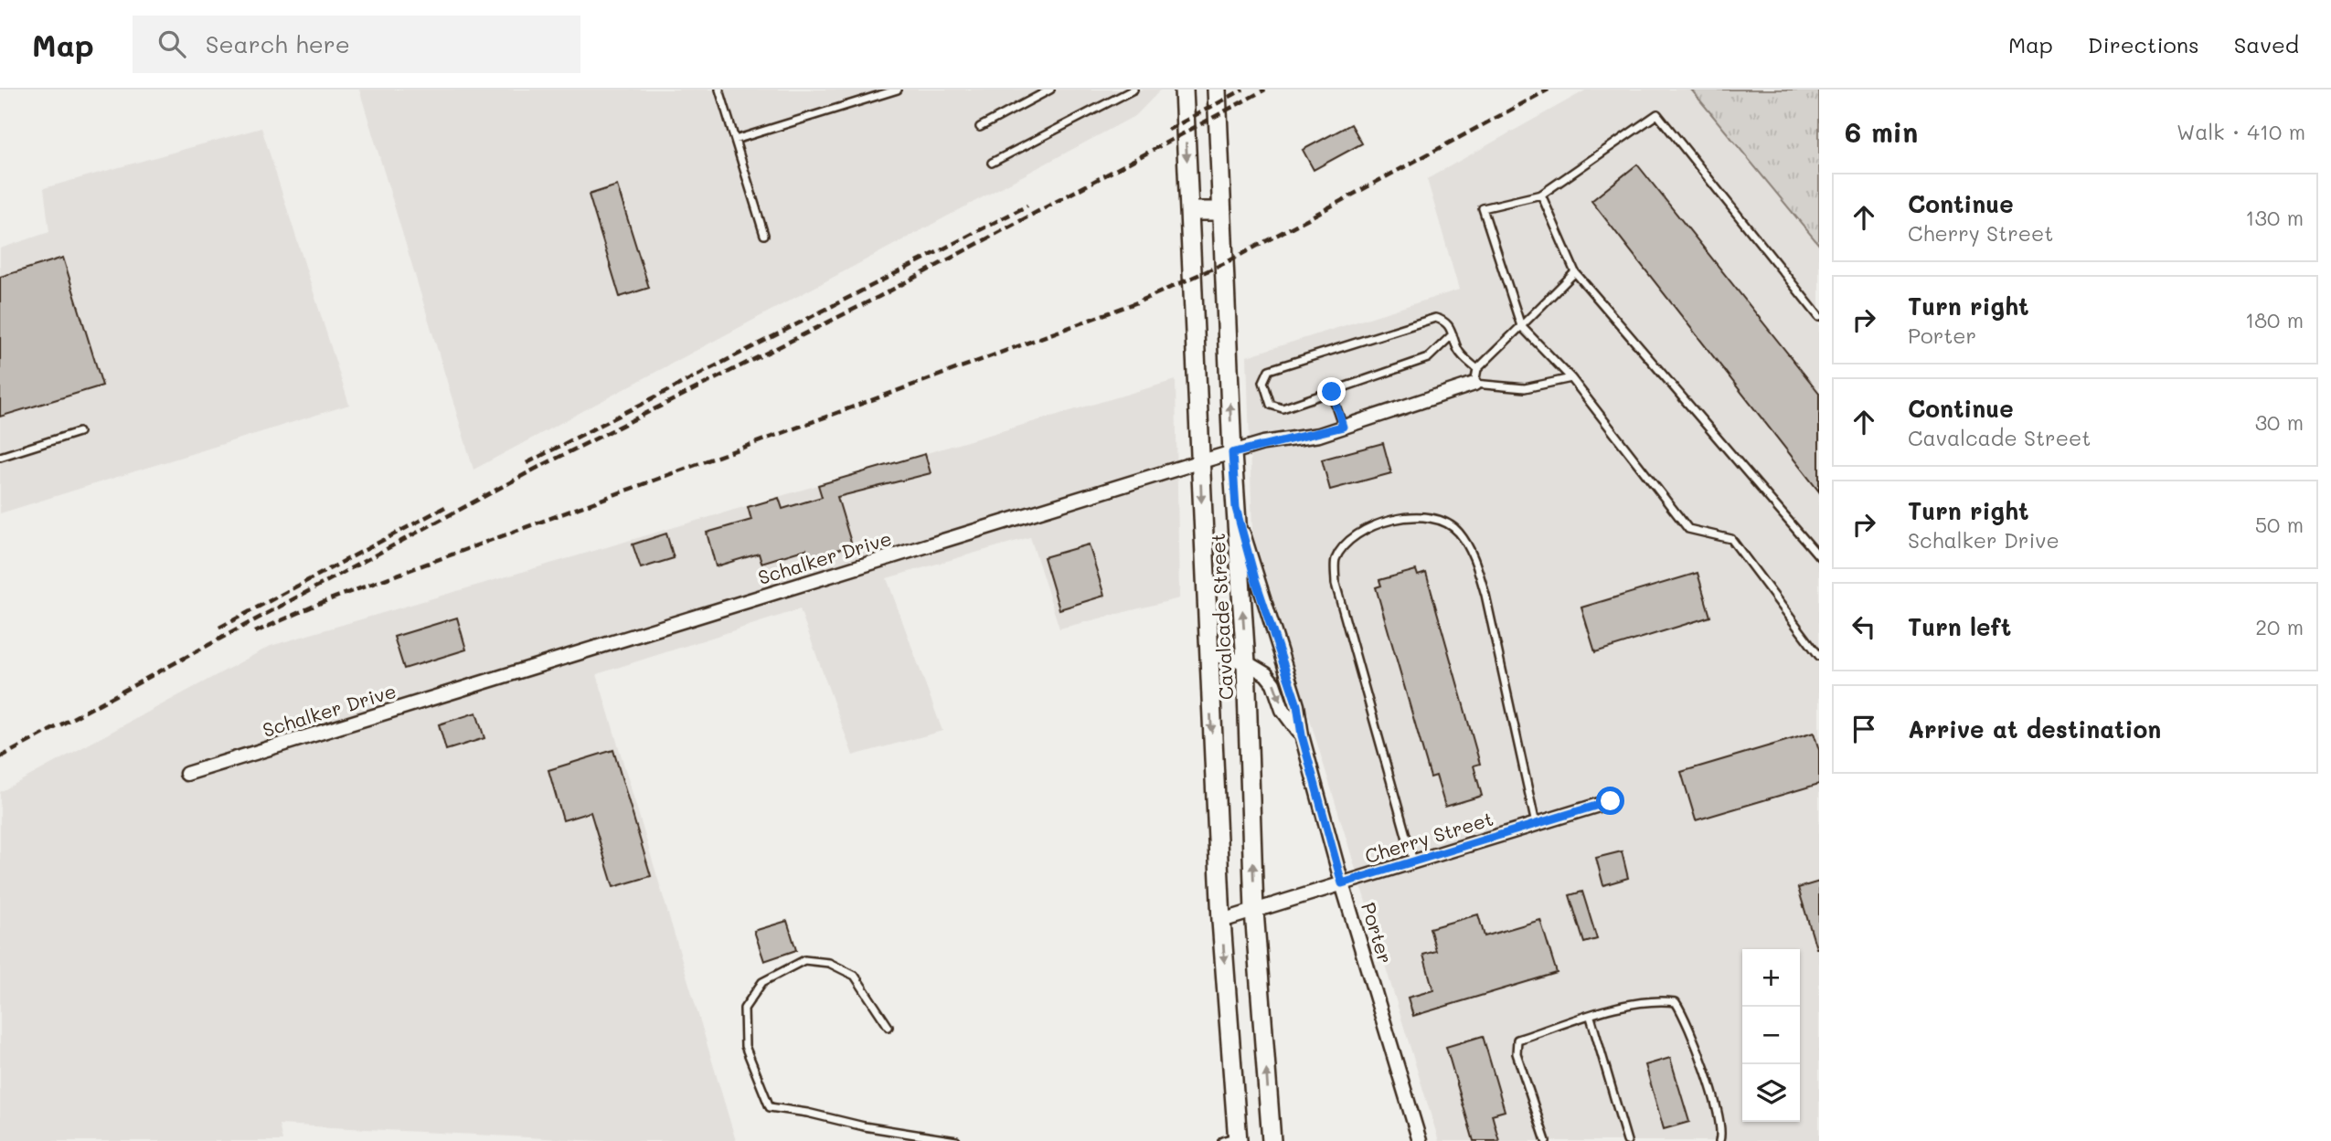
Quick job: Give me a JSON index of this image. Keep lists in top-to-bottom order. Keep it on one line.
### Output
{"streets":{"main road":["Cavalcade Street"],"street":["Schalker Drive","Cherry Street","Porter"]},"crossings":[["Schalker Drive","Cavalcade Street"],["Cavalcade Street","Cherry Street"],["Cavalcade Street","Porter"],["Cherry Street","Porter"]],"page":{"header":"Map","search":"Search here","nav":["Map","Directions","Saved"],"heading":["6 min","Walk · 410 m"],"list":[["Continue","Cherry Street","130 m"],["Turn right","Porter","180 m"],["Continue","Cavalcade Street","30 m"],["Turn right","Schalker Drive","50 m"],["Turn left","20 m"],"Arrive at destination"],"map_buttons":["+","−"]}}
